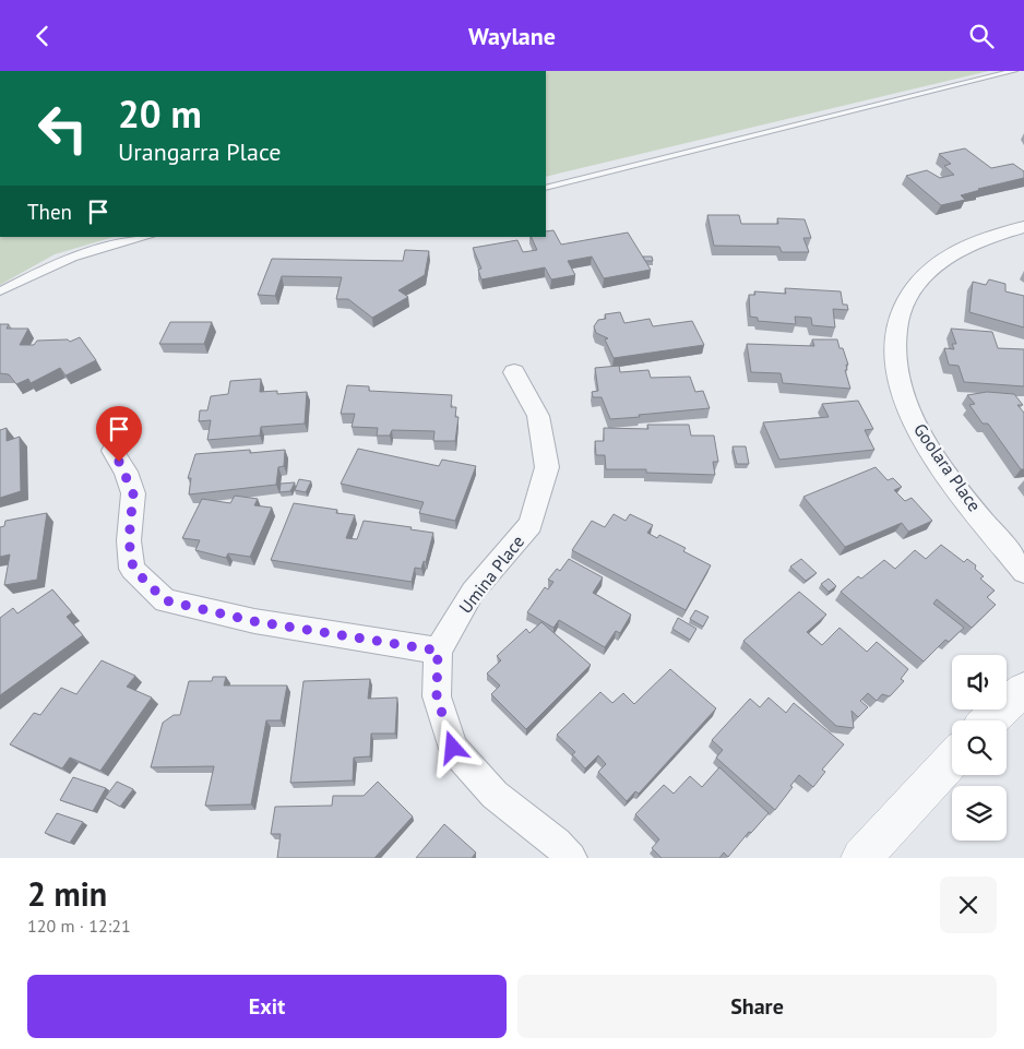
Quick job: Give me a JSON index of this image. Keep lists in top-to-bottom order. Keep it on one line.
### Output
{"streets":{"street":["Goolara Place","Umina Place"]},"page":{"header":"Waylane","turn":["20 m","Urangarra Place"],"then":"Then","heading":["2 min","120 m · 12:21"],"buttons":["Exit","Share"]}}
